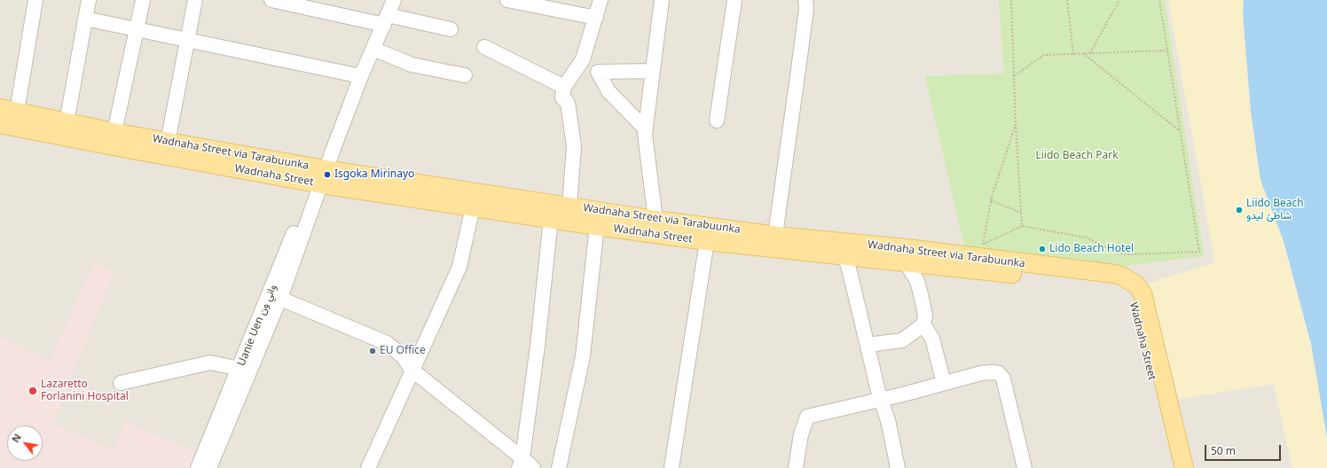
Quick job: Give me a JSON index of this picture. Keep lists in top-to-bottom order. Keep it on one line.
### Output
{"streets":{"main road":["Wadnaha Street via Tarabuunka","Wadnaha Street"],"street":["Uanie Uen واني ون"]},"crossings":[["Wadnaha Street via Tarabuunka","Wadnaha Street"],["Wadnaha Street via Tarabuunka","Uanie Uen واني ون"],["Wadnaha Street","Uanie Uen واني ون"]],"parks":["Liido Beach Park"],"places":["Isgoka Mirinayo","Liido Beach شاطئ ليدو","Lido Beach Hotel","EU Office","Lazaretto Forlanini Hospital"],"scale_bar":"50 m","north":"top left"}
